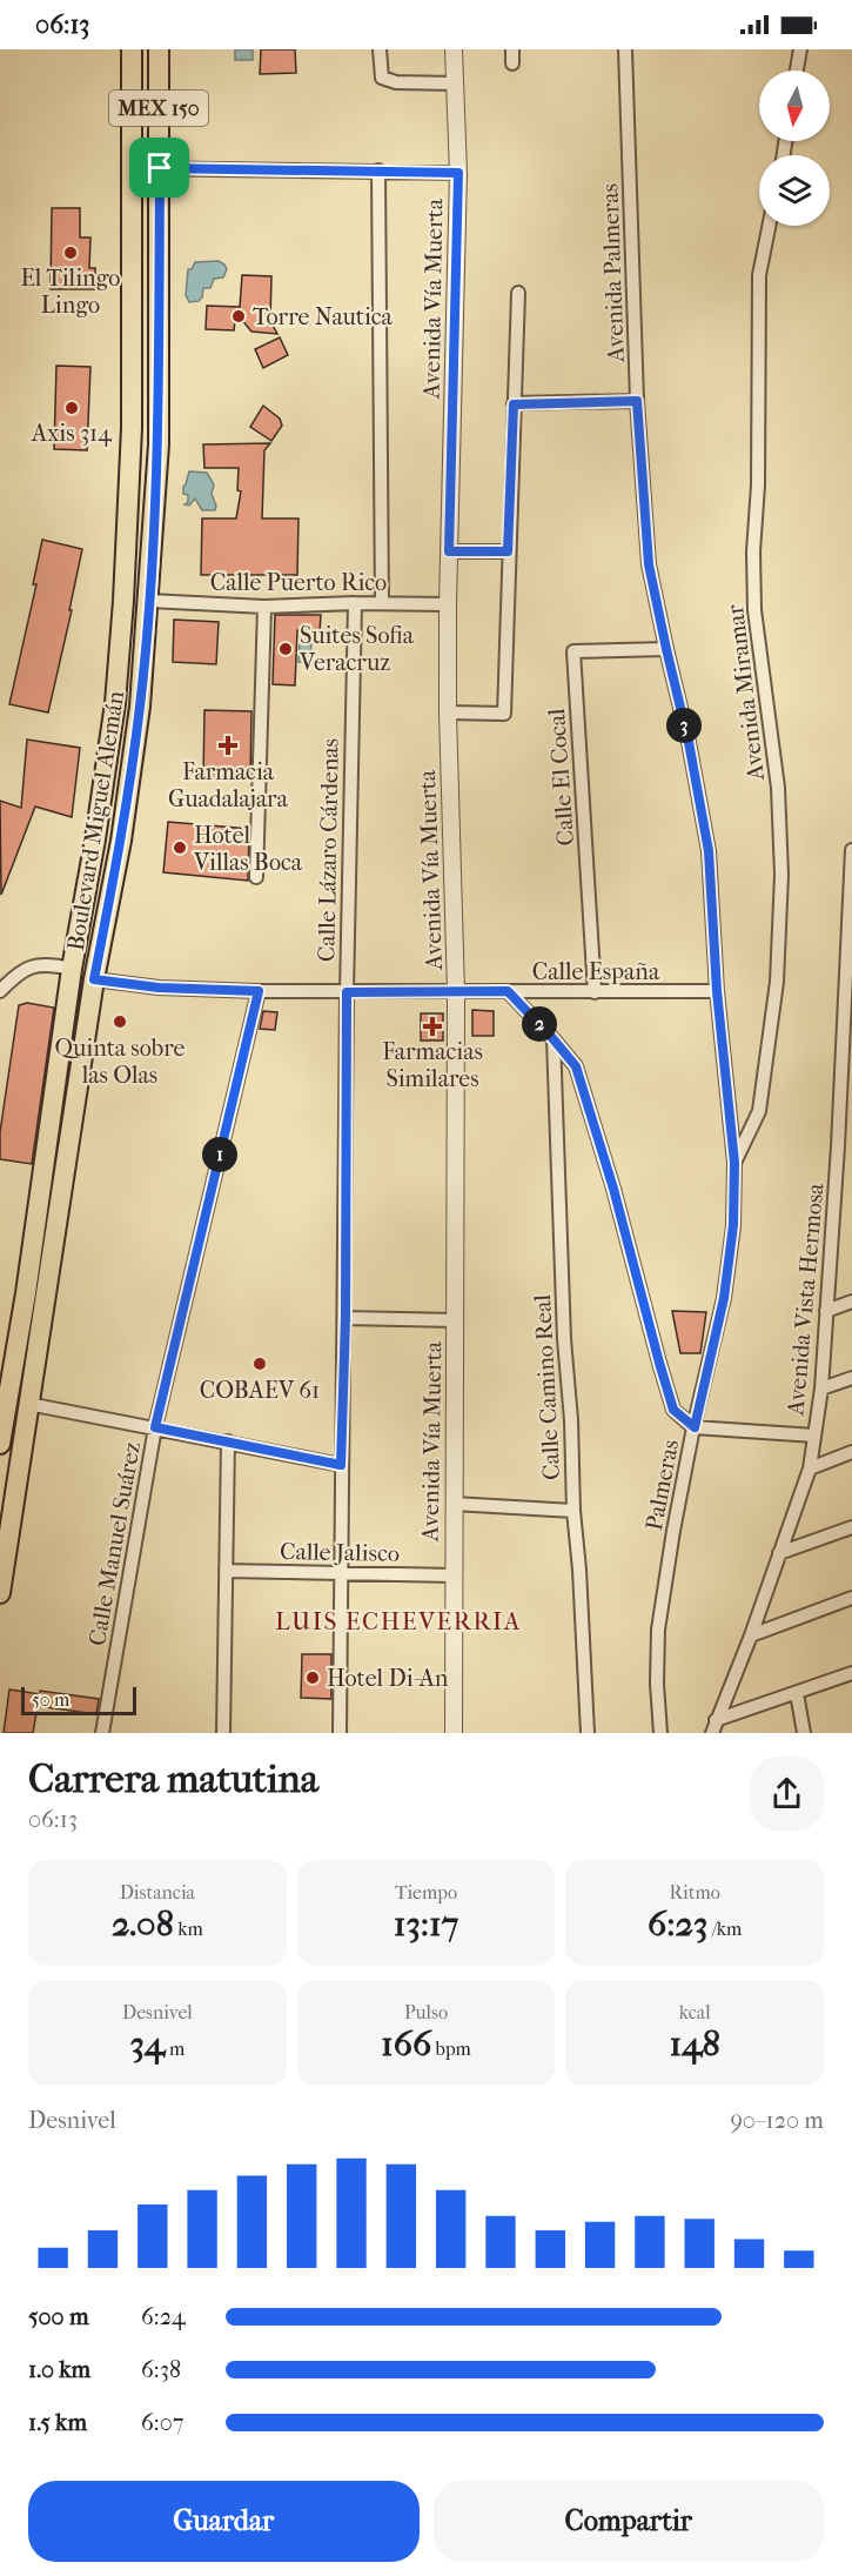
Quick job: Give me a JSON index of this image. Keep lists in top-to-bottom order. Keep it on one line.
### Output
{"streets":{"main road":["MEX 150","Boulevard Miguel Alemán"],"street":["Avenida Palmeras","Avenida Vía Muerta","Calle Puerto Rico","Avenida Miramar","Calle El Cocal","Calle Lázaro Cárdenas","Calle España","Avenida Vista Hermosa","Calle Camino Real","Palmeras","Calle Manuel Suárez","Calle Jalisco"]},"crossings":[["Avenida Palmeras","Avenida Miramar"],["Avenida Palmeras","Calle El Cocal"],["Avenida Palmeras","Calle España"],["Avenida Palmeras","Palmeras"],["Avenida Vía Muerta","Calle Puerto Rico"],["Avenida Vía Muerta","Calle España"],["Avenida Vía Muerta","Calle Jalisco"],["Calle Puerto Rico","Boulevard Miguel Alemán"],["Calle Puerto Rico","Calle Lázaro Cárdenas"],["Avenida Miramar","Palmeras"],["Calle El Cocal","Calle España"],["Boulevard Miguel Alemán","Calle España"],["Calle Lázaro Cárdenas","Calle España"],["Calle Lázaro Cárdenas","Calle Jalisco"],["Calle España","Calle Manuel Suárez"]],"districts":["LUIS ECHEVERRIA"],"places":{"other":["El Tilingo Lingo","Torre Nautica","Axis 314","Suites Sofia Veracruz","Hotel Villas Boca","Quinta sobre las Olas","COBAEV 61","Hotel Di-An"],"health":["Farmacia Guadalajara","Farmacias Similares"]},"scale_bar":"50 m","north":"bottom","page":{"status":"06:13","pins":["3","2","1"],"scale":"50 m","heading":["Carrera matutina","06:13"],"stats":[["Distancia","2.08 km"],["Tiempo","13:17"],["Ritmo","6:23 /km"],["Desnivel","34 m"],["Pulso","166 bpm"],["kcal","148"]],"chart":["Desnivel","90–120 m"],"list":[{"name":"500 m","note":"6:24"},{"name":"1.0 km","note":"6:38"},{"name":"1.5 km","note":"6:07"}],"buttons":["Guardar","Compartir"]}}
